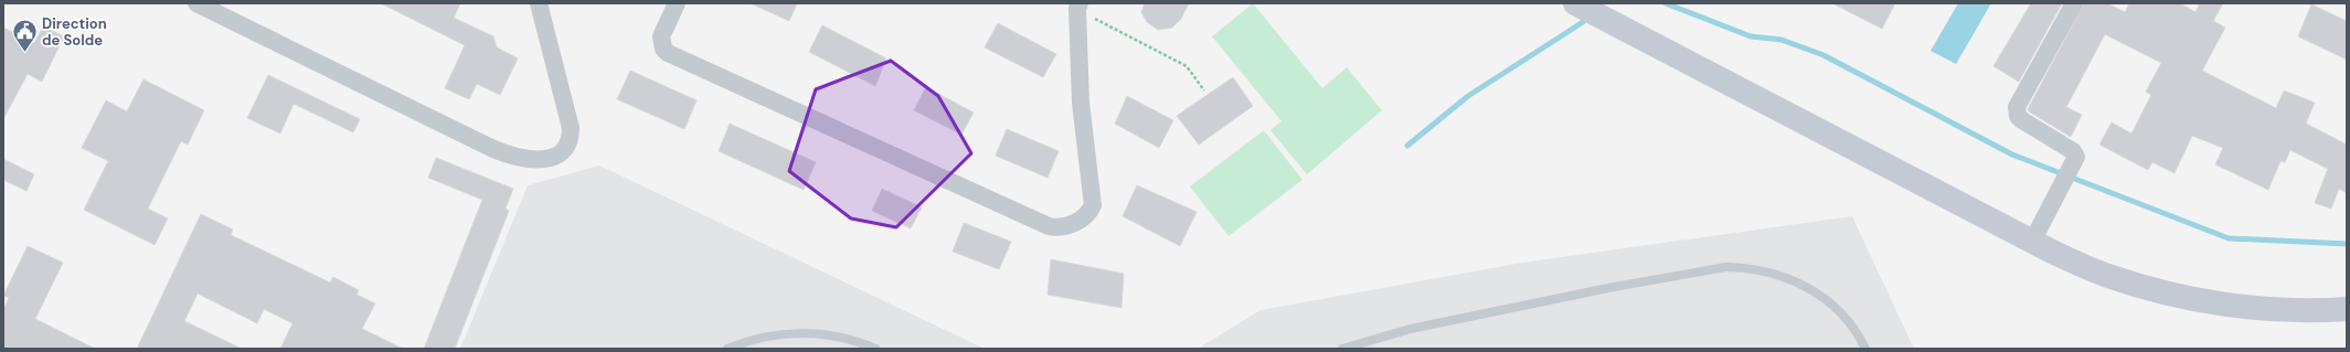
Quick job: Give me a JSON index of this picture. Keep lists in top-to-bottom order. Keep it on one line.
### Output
{"places":{"public building":["Direction de Solde"]}}
